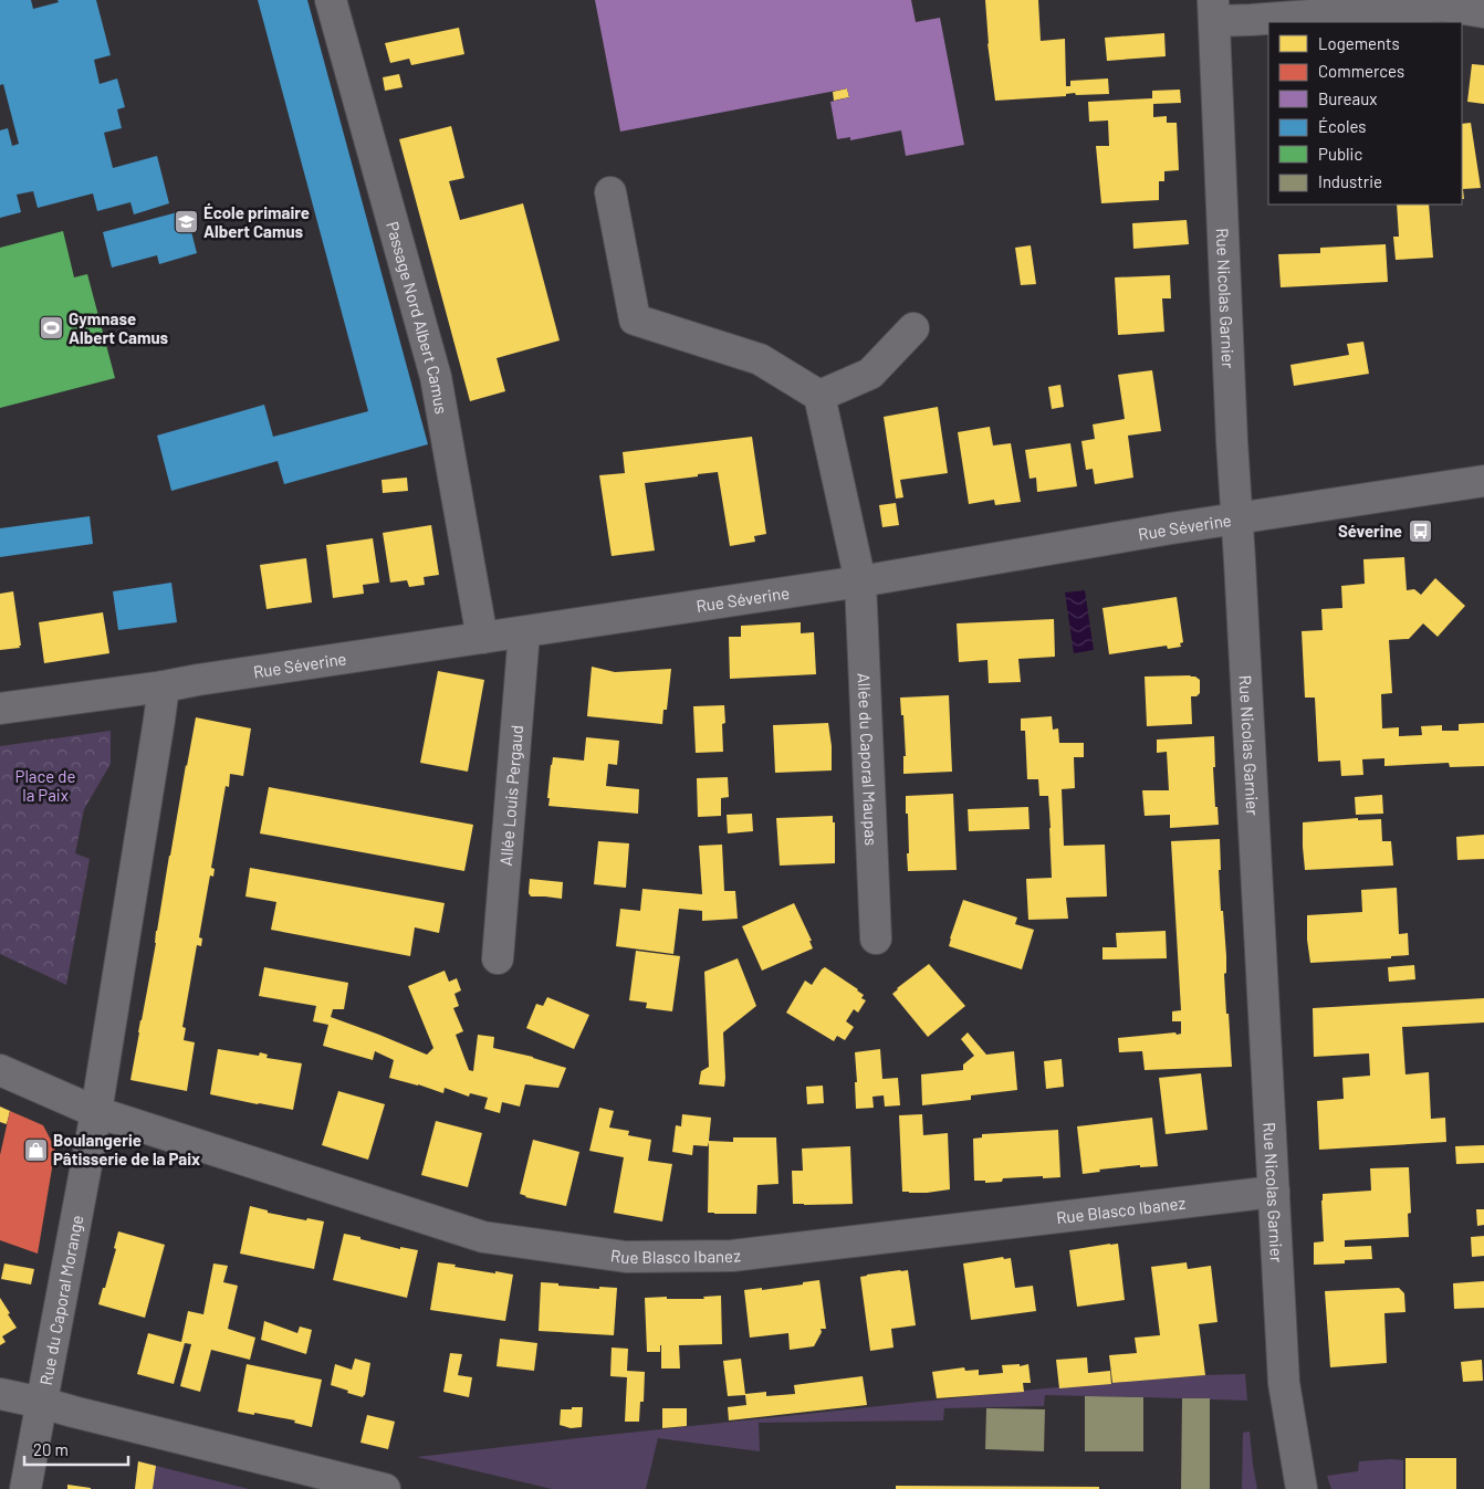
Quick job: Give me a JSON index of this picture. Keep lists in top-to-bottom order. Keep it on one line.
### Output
{"streets":{"street":["Rue Nicolas Garnier","Passage Nord Albert Camus","Rue Séverine","Allée du Caporal Maupas","Allée Louis Pergaud","Rue Blasco Ibanez","Rue du Caporal Morange"]},"crossings":[["Rue Nicolas Garnier","Rue Séverine"],["Rue Nicolas Garnier","Rue Blasco Ibanez"],["Passage Nord Albert Camus","Rue Séverine"],["Rue Séverine","Allée du Caporal Maupas"],["Rue Séverine","Allée Louis Pergaud"],["Rue Blasco Ibanez","Rue du Caporal Morange"]],"parks":["Place de la Paix"],"places":{"school or university":["École primaire Albert Camus"],"sports":["Gymnase Albert Camus"],"bus stop":["Séverine"],"shop":["Boulangerie Pâtisserie de la Paix"]},"legend":["Logements","Commerces","Bureaux","Écoles","Public","Industrie"],"scale_bar":"20 m"}
